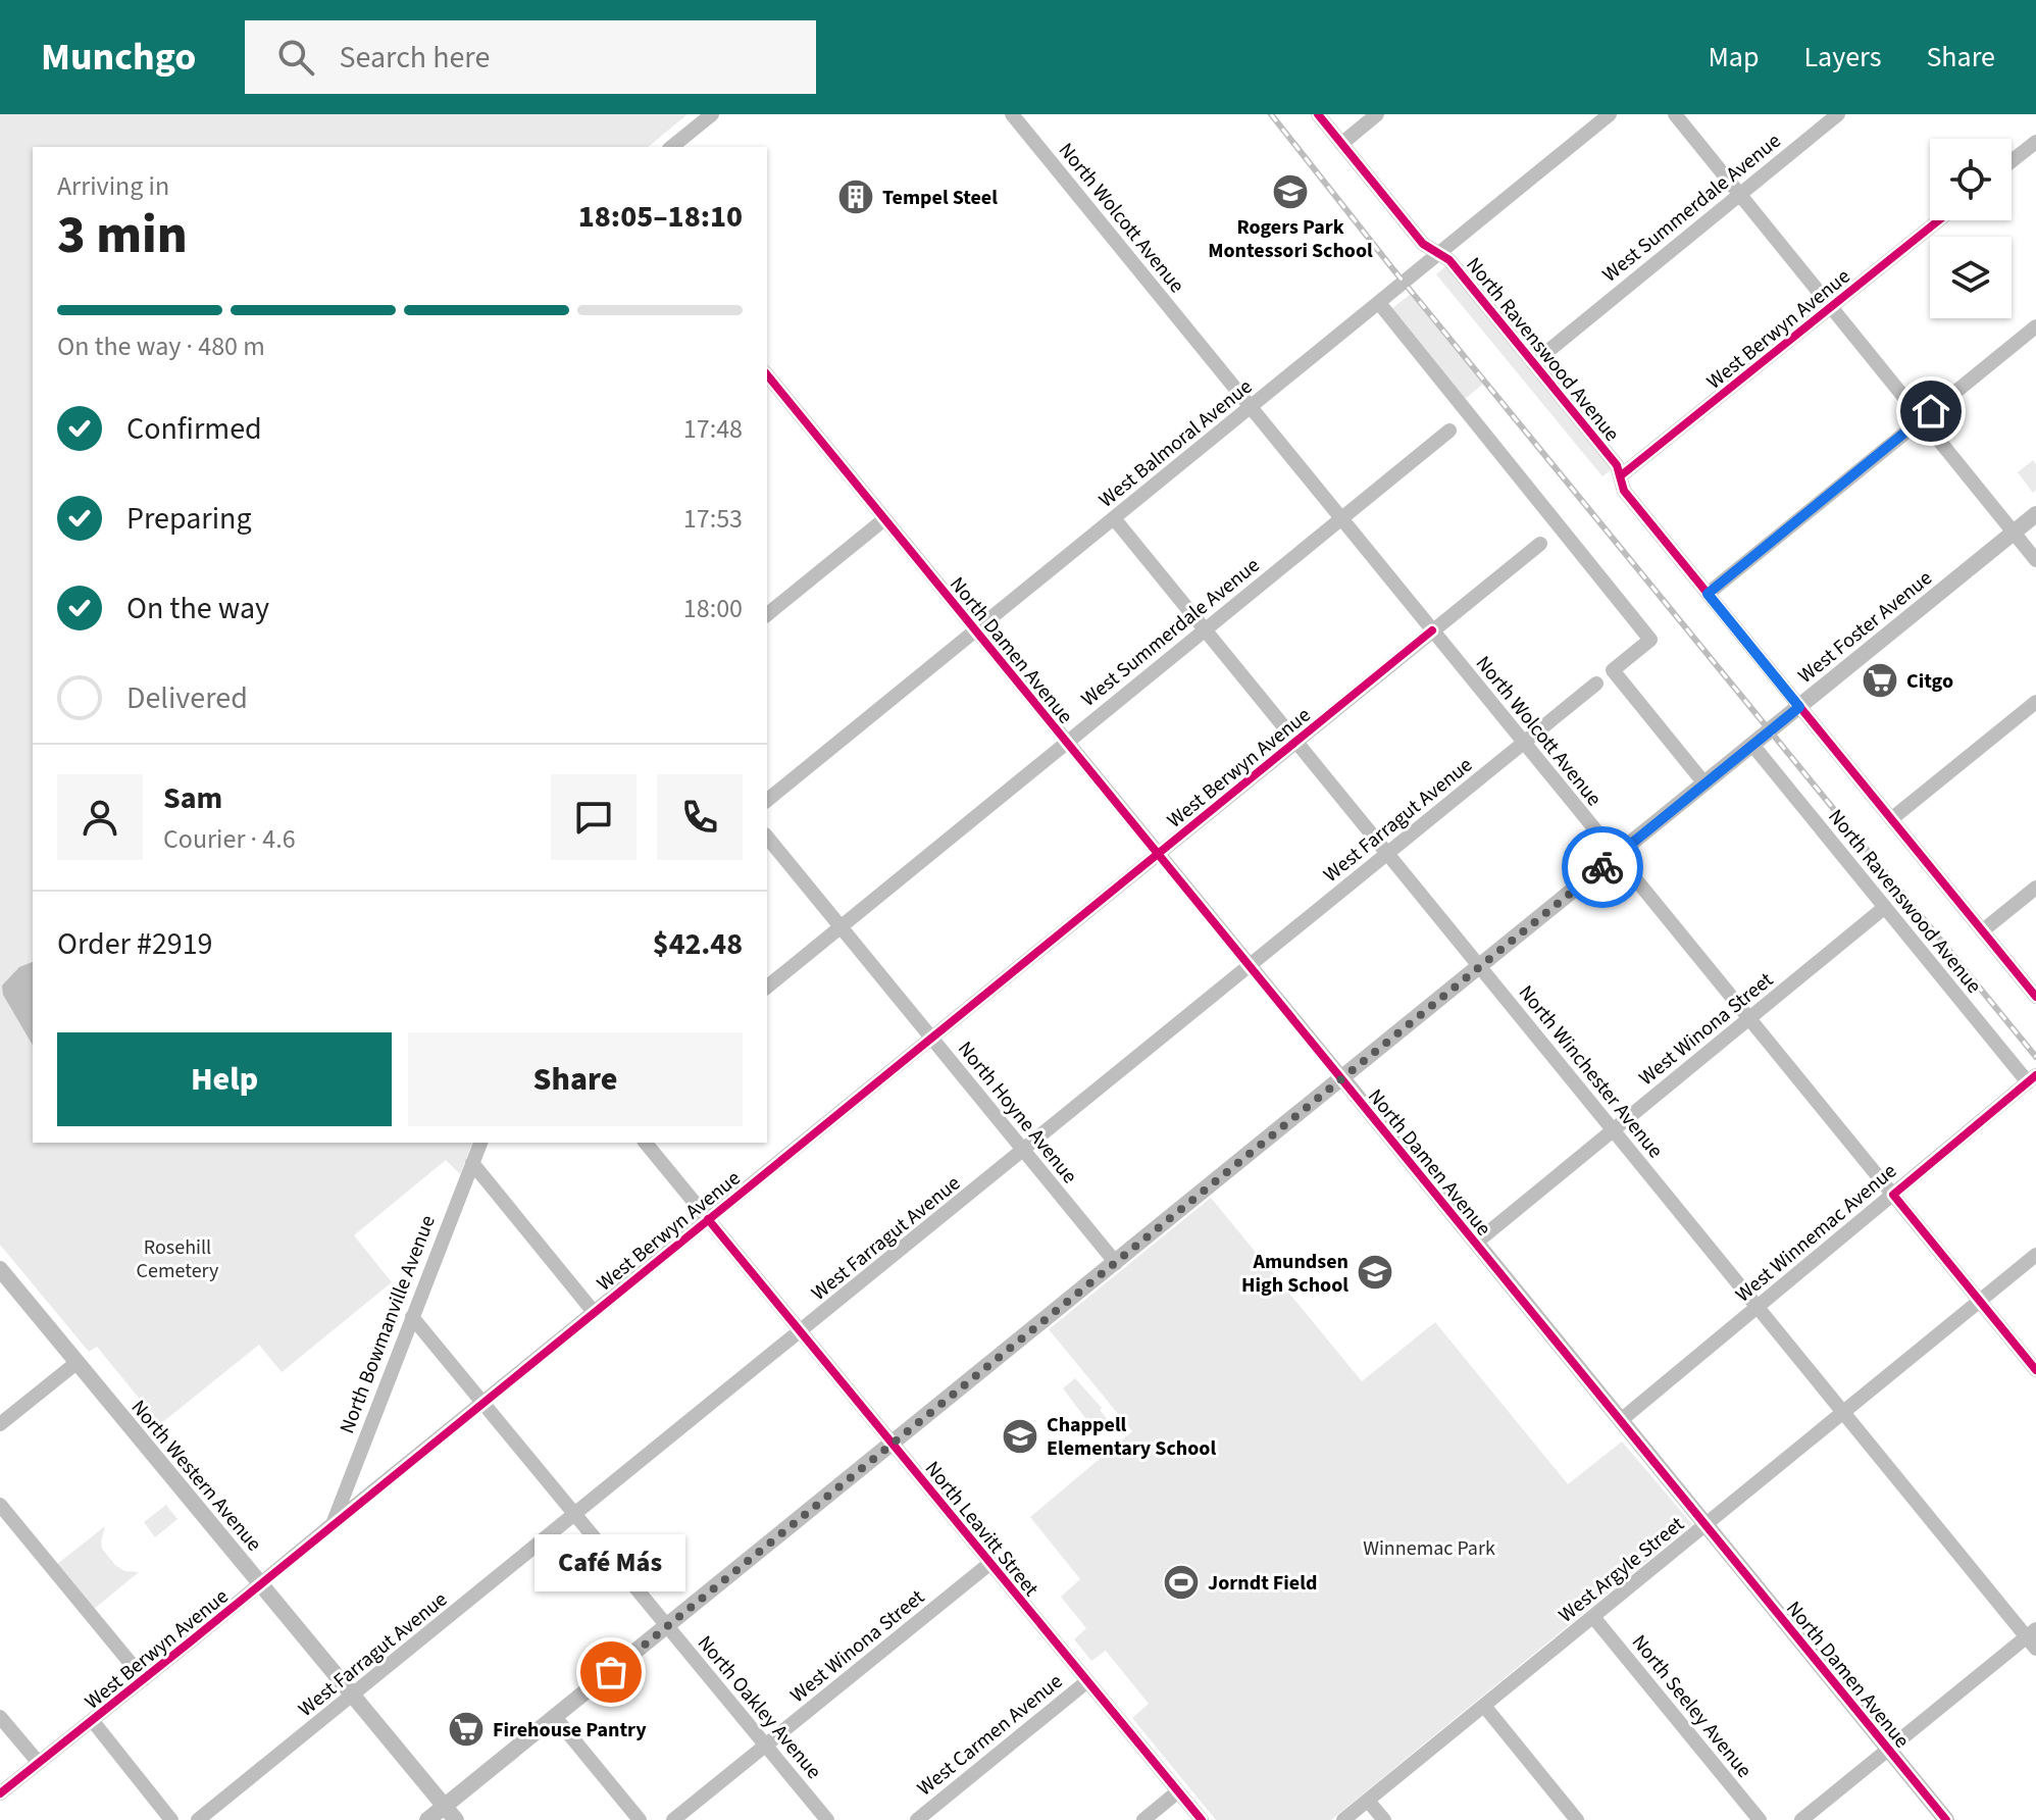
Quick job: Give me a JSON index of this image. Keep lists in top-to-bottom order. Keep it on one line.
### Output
{"streets":{"main road":["West Foster Avenue","North Damen Avenue","North Western Avenue"],"street":["West Summerdale Avenue","North Wolcott Avenue","West Berwyn Avenue","North Ravenswood Avenue","West Balmoral Avenue","West Farragut Avenue","West Winona Street","North Winchester Avenue","North Hoyne Avenue","West Winnemac Avenue","North Bowmanville Avenue","North Leavitt Street","West Argyle Street","North Seeley Avenue","North Oakley Avenue","West Carmen Avenue"]},"crossings":[["West Summerdale Avenue","North Wolcott Avenue"],["West Summerdale Avenue","North Ravenswood Avenue"],["West Summerdale Avenue","North Damen Avenue"],["West Summerdale Avenue","North Winchester Avenue"],["West Summerdale Avenue","North Hoyne Avenue"],["North Wolcott Avenue","West Berwyn Avenue"],["North Wolcott Avenue","West Balmoral Avenue"],["North Wolcott Avenue","West Foster Avenue"],["North Wolcott Avenue","West Farragut Avenue"],["North Wolcott Avenue","West Winona Street"],["North Wolcott Avenue","West Winnemac Avenue"],["North Wolcott Avenue","West Argyle Street"],["West Berwyn Avenue","North Ravenswood Avenue"],["West Berwyn Avenue","North Damen Avenue"],["West Berwyn Avenue","North Winchester Avenue"],["West Berwyn Avenue","North Hoyne Avenue"],["West Berwyn Avenue","North Bowmanville Avenue"],["West Berwyn Avenue","North Western Avenue"],["West Berwyn Avenue","North Leavitt Street"],["West Berwyn Avenue","North Oakley Avenue"],["North Ravenswood Avenue","West Balmoral Avenue"],["North Ravenswood Avenue","West Foster Avenue"],["North Ravenswood Avenue","West Winona Street"],["North Ravenswood Avenue","West Winnemac Avenue"],["West Balmoral Avenue","North Damen Avenue"],["West Balmoral Avenue","North Winchester Avenue"],["West Foster Avenue","North Damen Avenue"],["West Foster Avenue","North Winchester Avenue"],["West Foster Avenue","North Hoyne Avenue"],["West Foster Avenue","North Western Avenue"],["West Foster Avenue","North Leavitt Street"],["West Foster Avenue","North Oakley Avenue"],["North Damen Avenue","West Farragut Avenue"],["North Damen Avenue","West Winona Street"],["North Damen Avenue","West Winnemac Avenue"],["North Damen Avenue","West Argyle Street"],["West Farragut Avenue","North Winchester Avenue"],["West Farragut Avenue","North Hoyne Avenue"],["West Farragut Avenue","North Western Avenue"],["West Farragut Avenue","North Leavitt Street"],["West Farragut Avenue","North Oakley Avenue"],["West Winona Street","North Winchester Avenue"],["West Winona Street","North Leavitt Street"],["West Winona Street","North Oakley Avenue"],["North Winchester Avenue","West Winnemac Avenue"],["North Winchester Avenue","West Argyle Street"],["North Bowmanville Avenue","North Oakley Avenue"],["North Leavitt Street","West Carmen Avenue"],["West Argyle Street","North Seeley Avenue"]],"parks":["Rosehill Cemetery","Winnemac Park"],"places":{"school or university":["Rogers Park Montessori School","Amundsen High School","Chappell Elementary School"],"building":["Tempel Steel"],"supermarket":["Citgo","Firehouse Pantry"],"sports":["Jorndt Field"],"other":["Café Más"]},"page":{"header":"Munchgo","search":"Search here","nav":["Map","Layers","Share"],"heading":["3 min","Arriving in","18:05–18:10"],"panel":["Sam","Courier · 4.6","Order #2919","$42.48"],"bar":"On the way · 480 m","list":[["Confirmed","17:48"],["Preparing","17:53"],["On the way","18:00"],"Delivered"],"buttons":["Help","Share"],"bubble":"Café Más"}}
